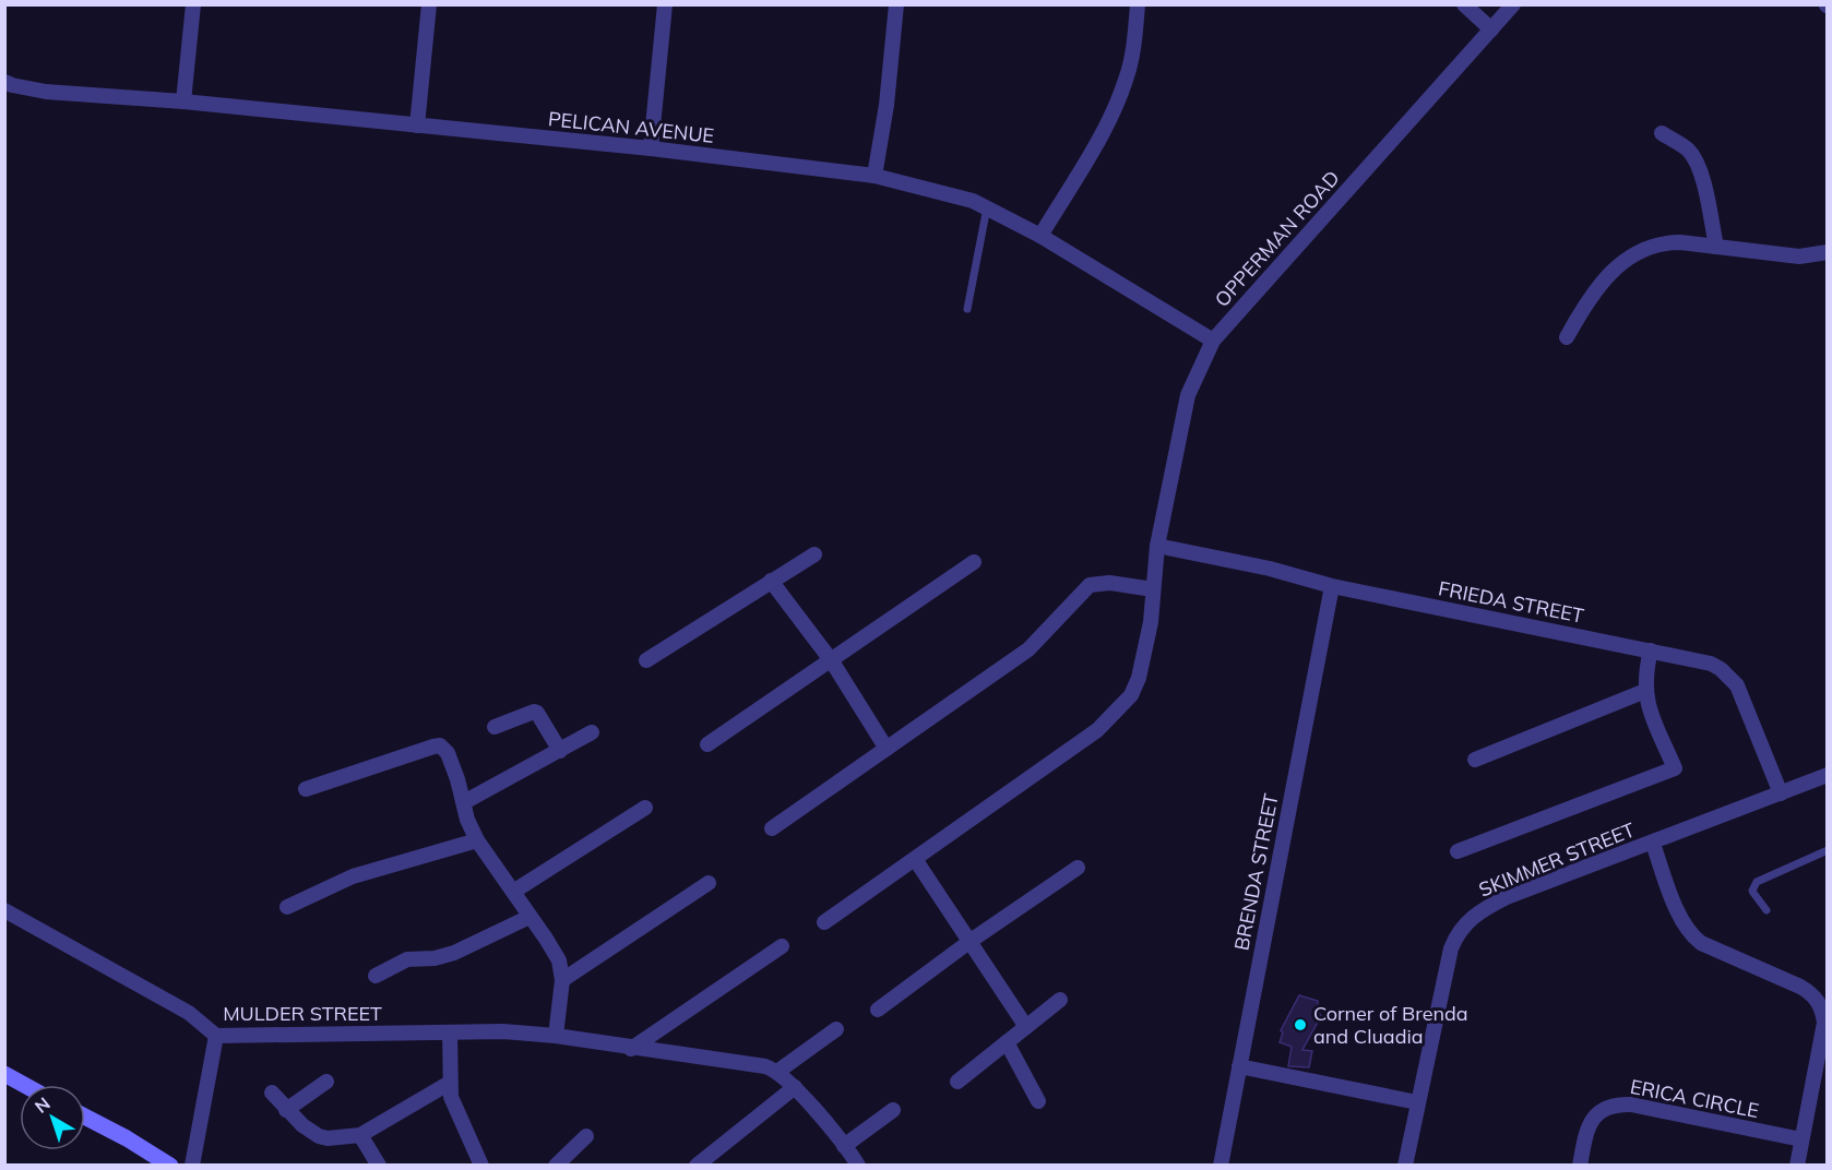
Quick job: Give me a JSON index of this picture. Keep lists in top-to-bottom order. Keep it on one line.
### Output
{"streets":{"street":["PELICAN AVENUE","OPPERMAN ROAD","FRIEDA STREET","SKIMMER STREET","BRENDA STREET","MULDER STREET","ERICA CIRCLE"]},"crossings":[["PELICAN AVENUE","OPPERMAN ROAD"],["OPPERMAN ROAD","FRIEDA STREET"],["FRIEDA STREET","SKIMMER STREET"],["FRIEDA STREET","BRENDA STREET"]],"places":["Corner of Brenda and Cluadia"],"north":"top left"}
